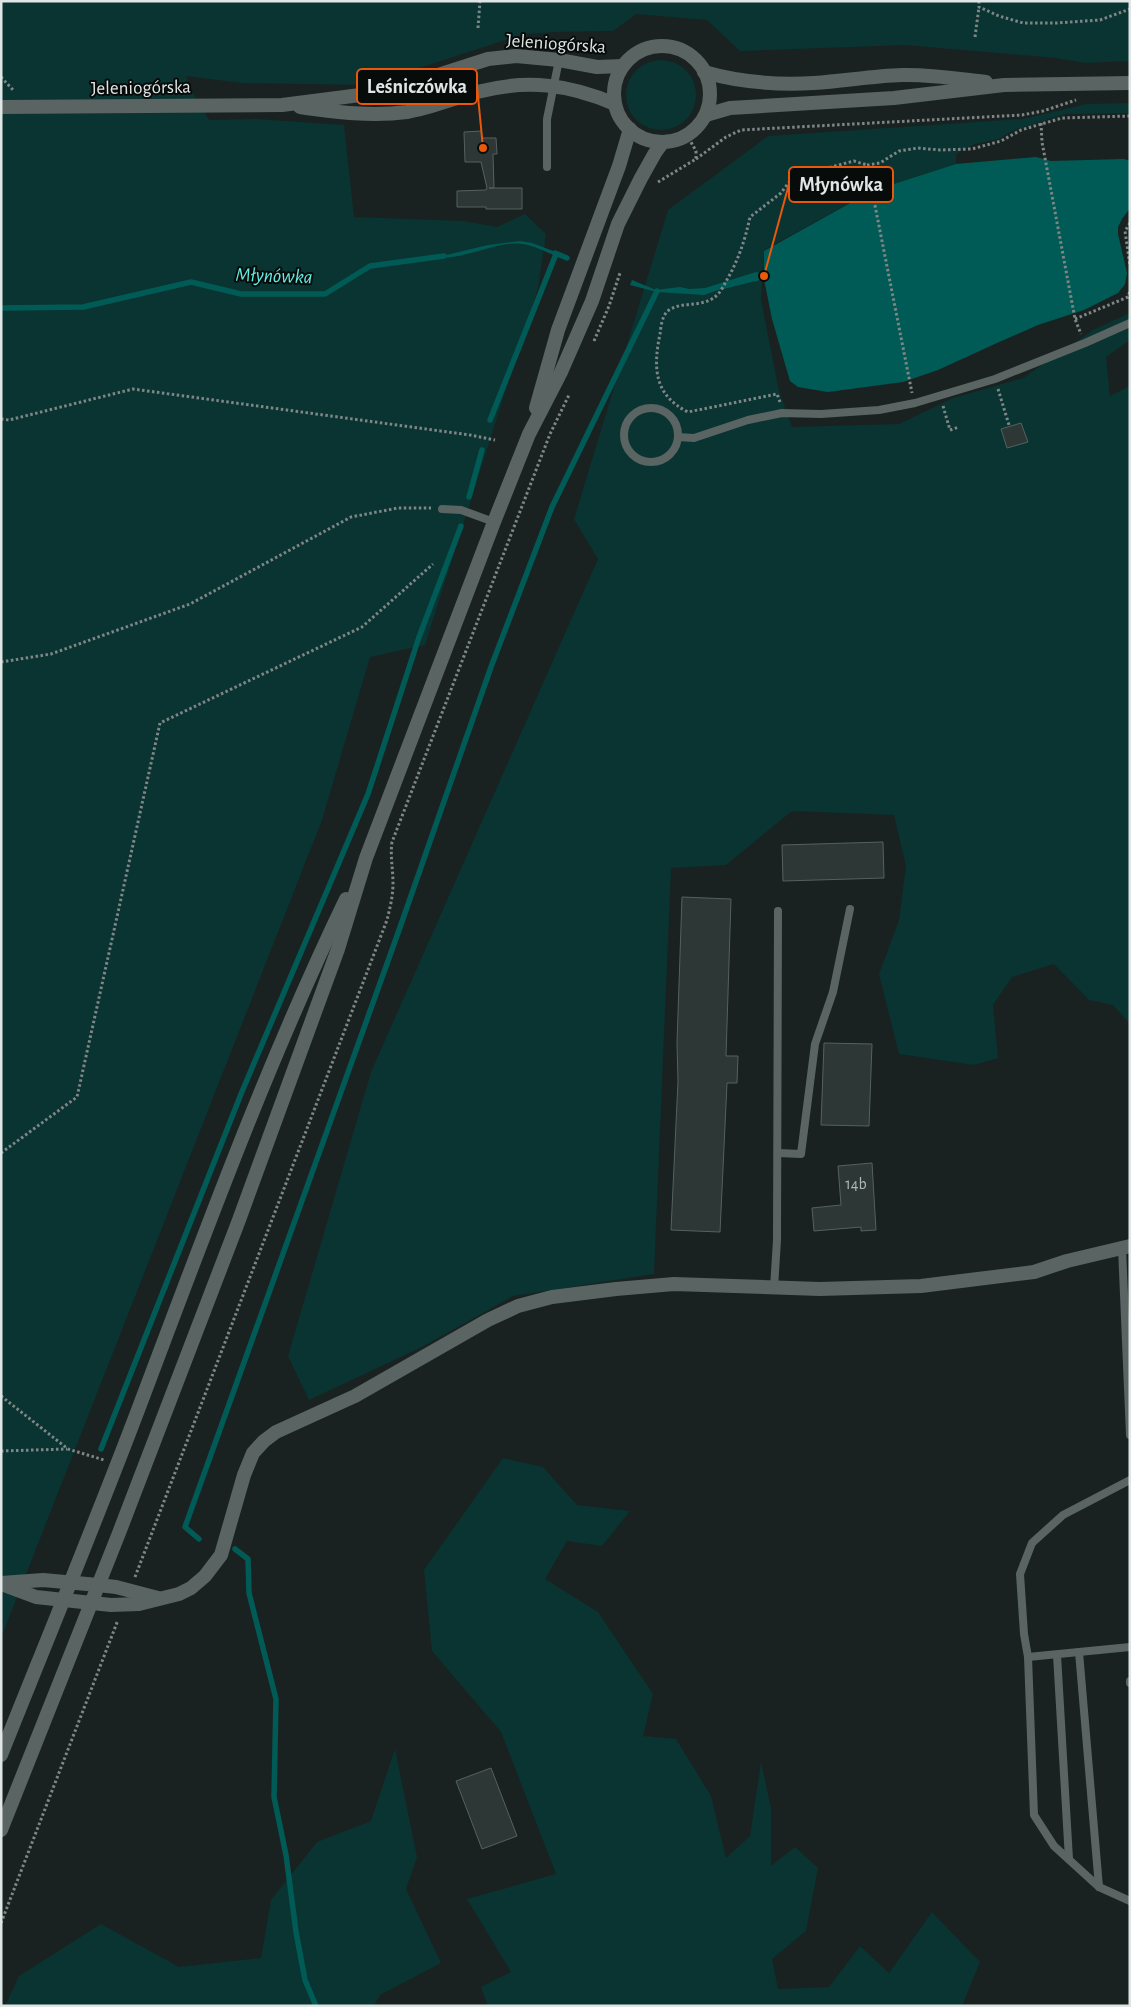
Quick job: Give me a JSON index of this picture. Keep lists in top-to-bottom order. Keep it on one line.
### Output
{"streets":{"main road":["Jeleniogórska"]},"water":["Młynówka"],"places":["Leśniczówka","Młynówka"],"house_numbers":["14b"]}
